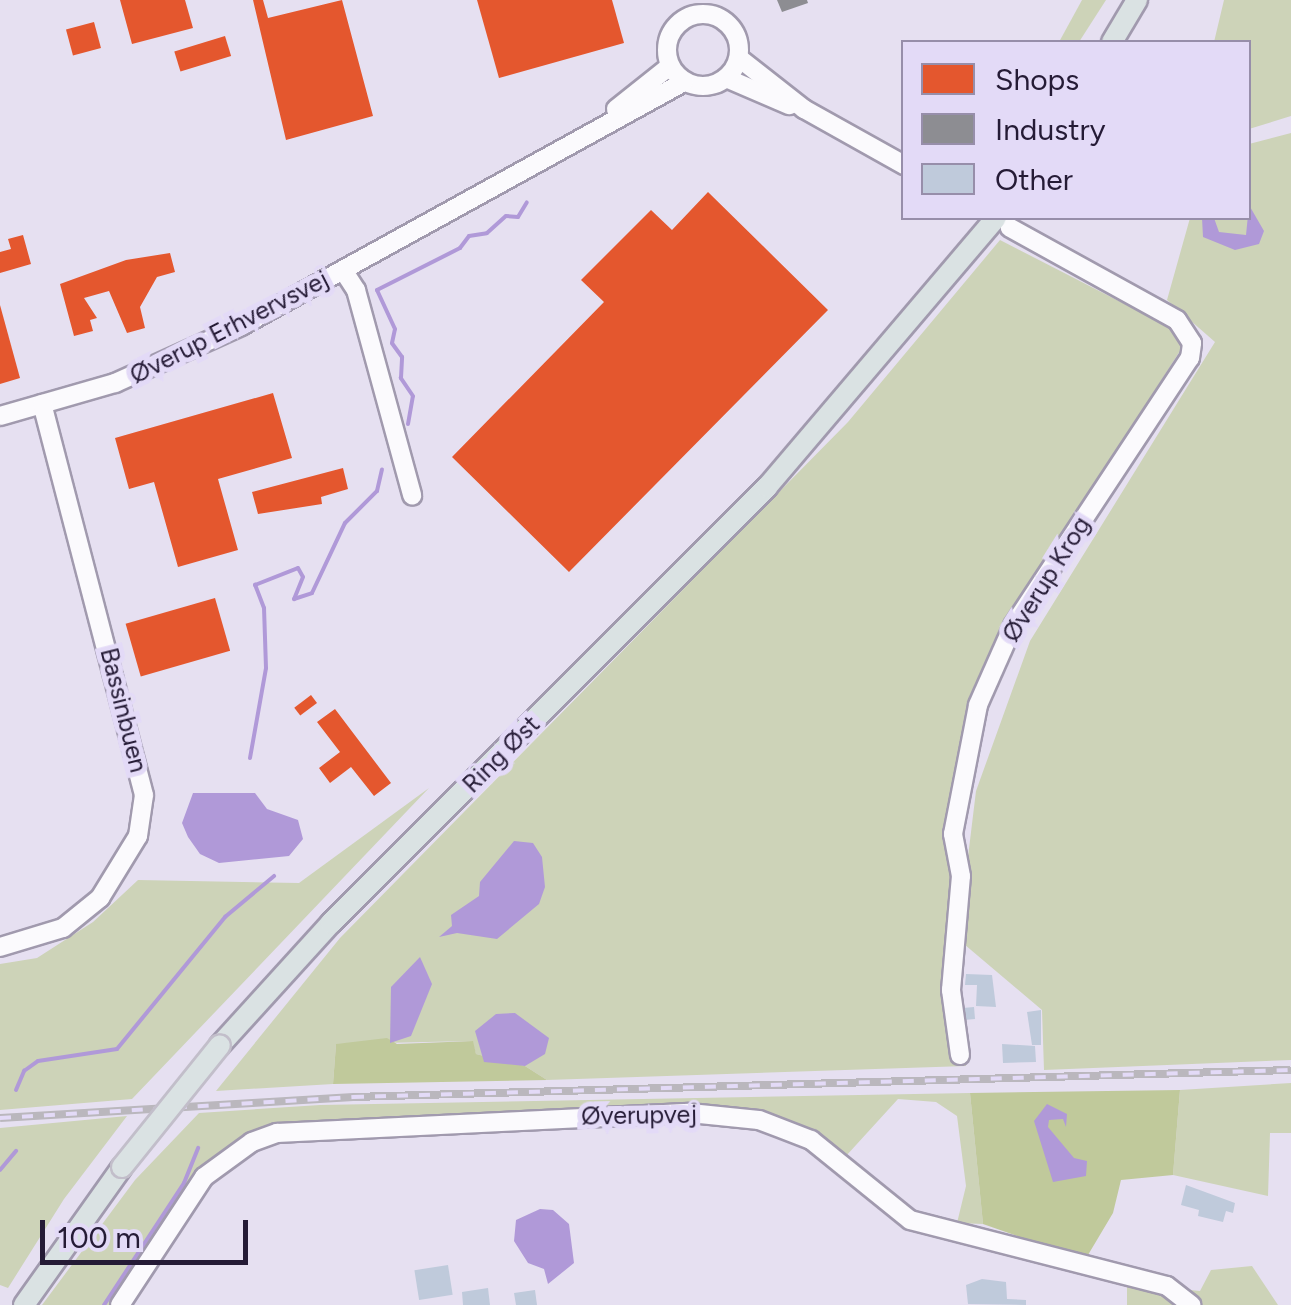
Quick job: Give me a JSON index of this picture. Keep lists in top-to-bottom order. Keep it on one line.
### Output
{"streets":{"main road":["Ring Øst"],"street":["Øverup Erhvervsvej","Øverup Krog","Bassinbuen","Øverupvej"]},"crossings":[["Øverup Erhvervsvej","Bassinbuen"],["Øverup Krog","Ring Øst"]],"legend":["Shops","Industry","Other"],"scale_bar":"100 m"}
